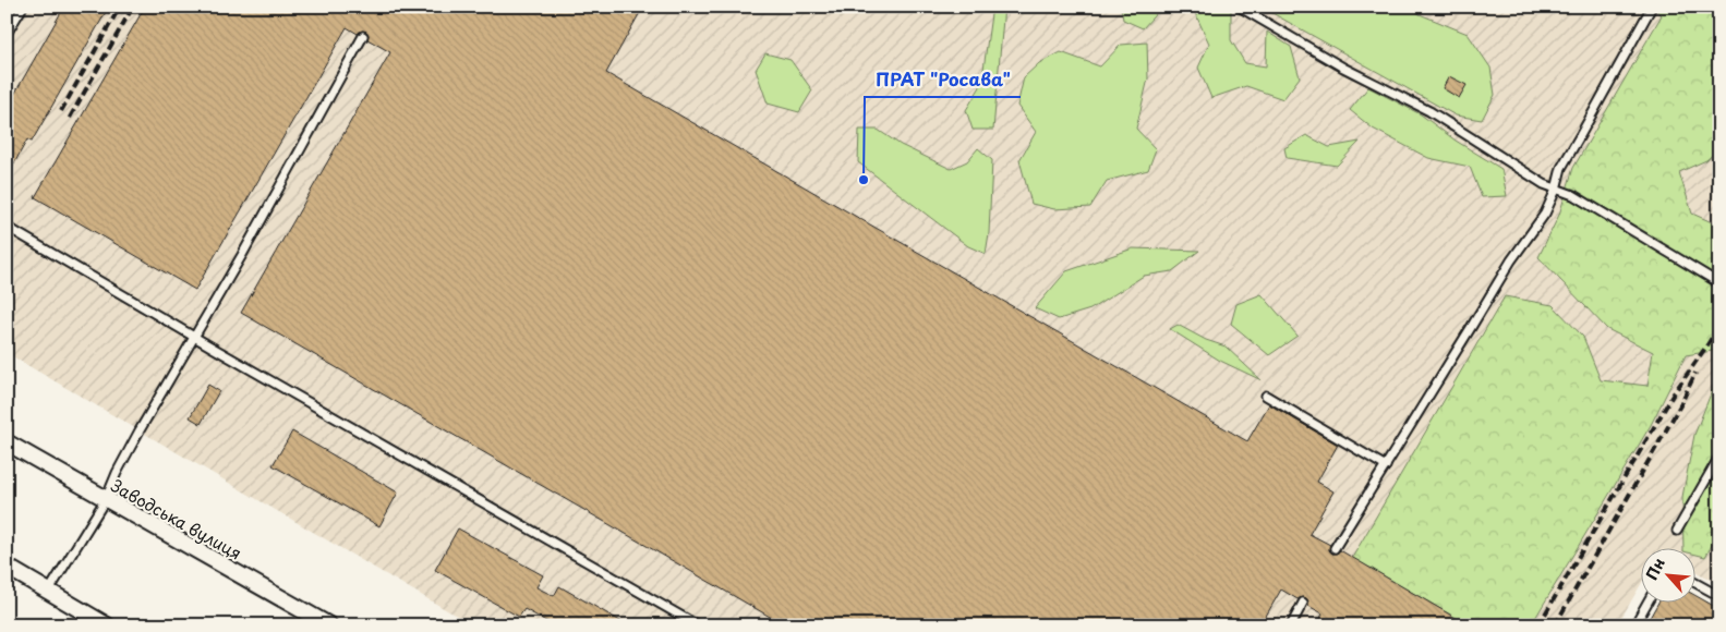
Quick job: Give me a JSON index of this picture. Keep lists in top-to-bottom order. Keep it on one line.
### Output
{"streets":{"street":["Заводська вулиця"]},"places":["ПРАТ \"Росава\""],"north":"top left"}
